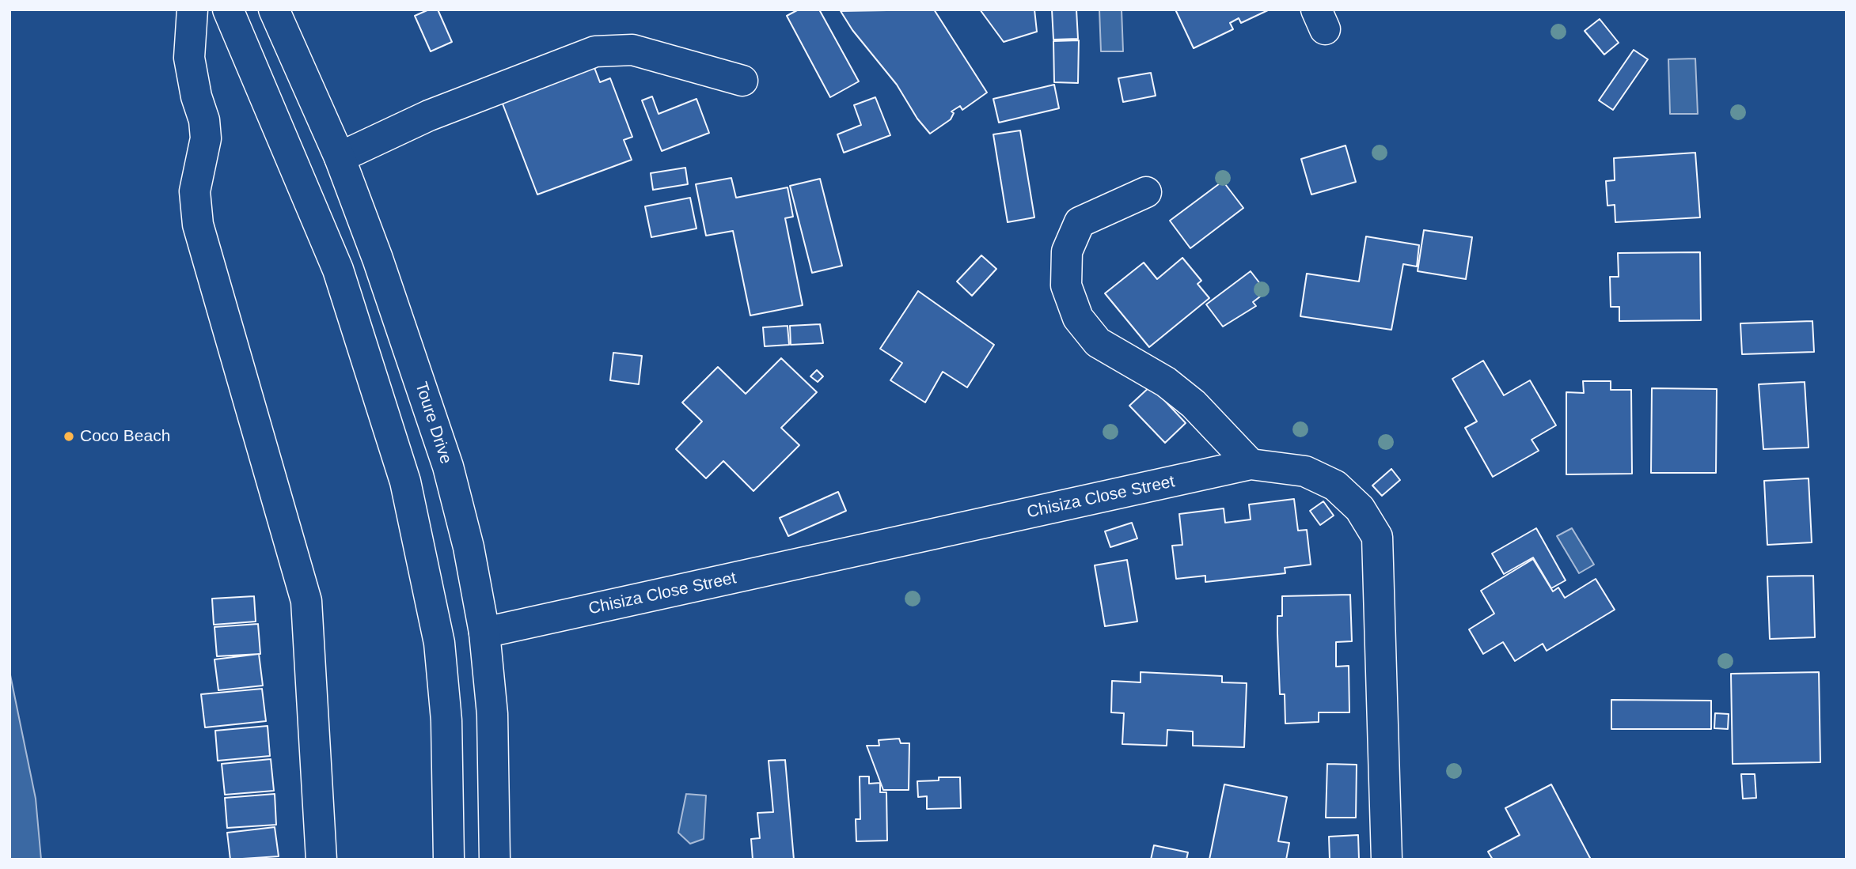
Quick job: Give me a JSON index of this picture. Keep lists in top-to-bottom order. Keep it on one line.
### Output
{"streets":{"main road":["Toure Drive","Chisiza Close Street"]},"crossings":[["Toure Drive","Chisiza Close Street"]],"places":["Coco Beach"]}
